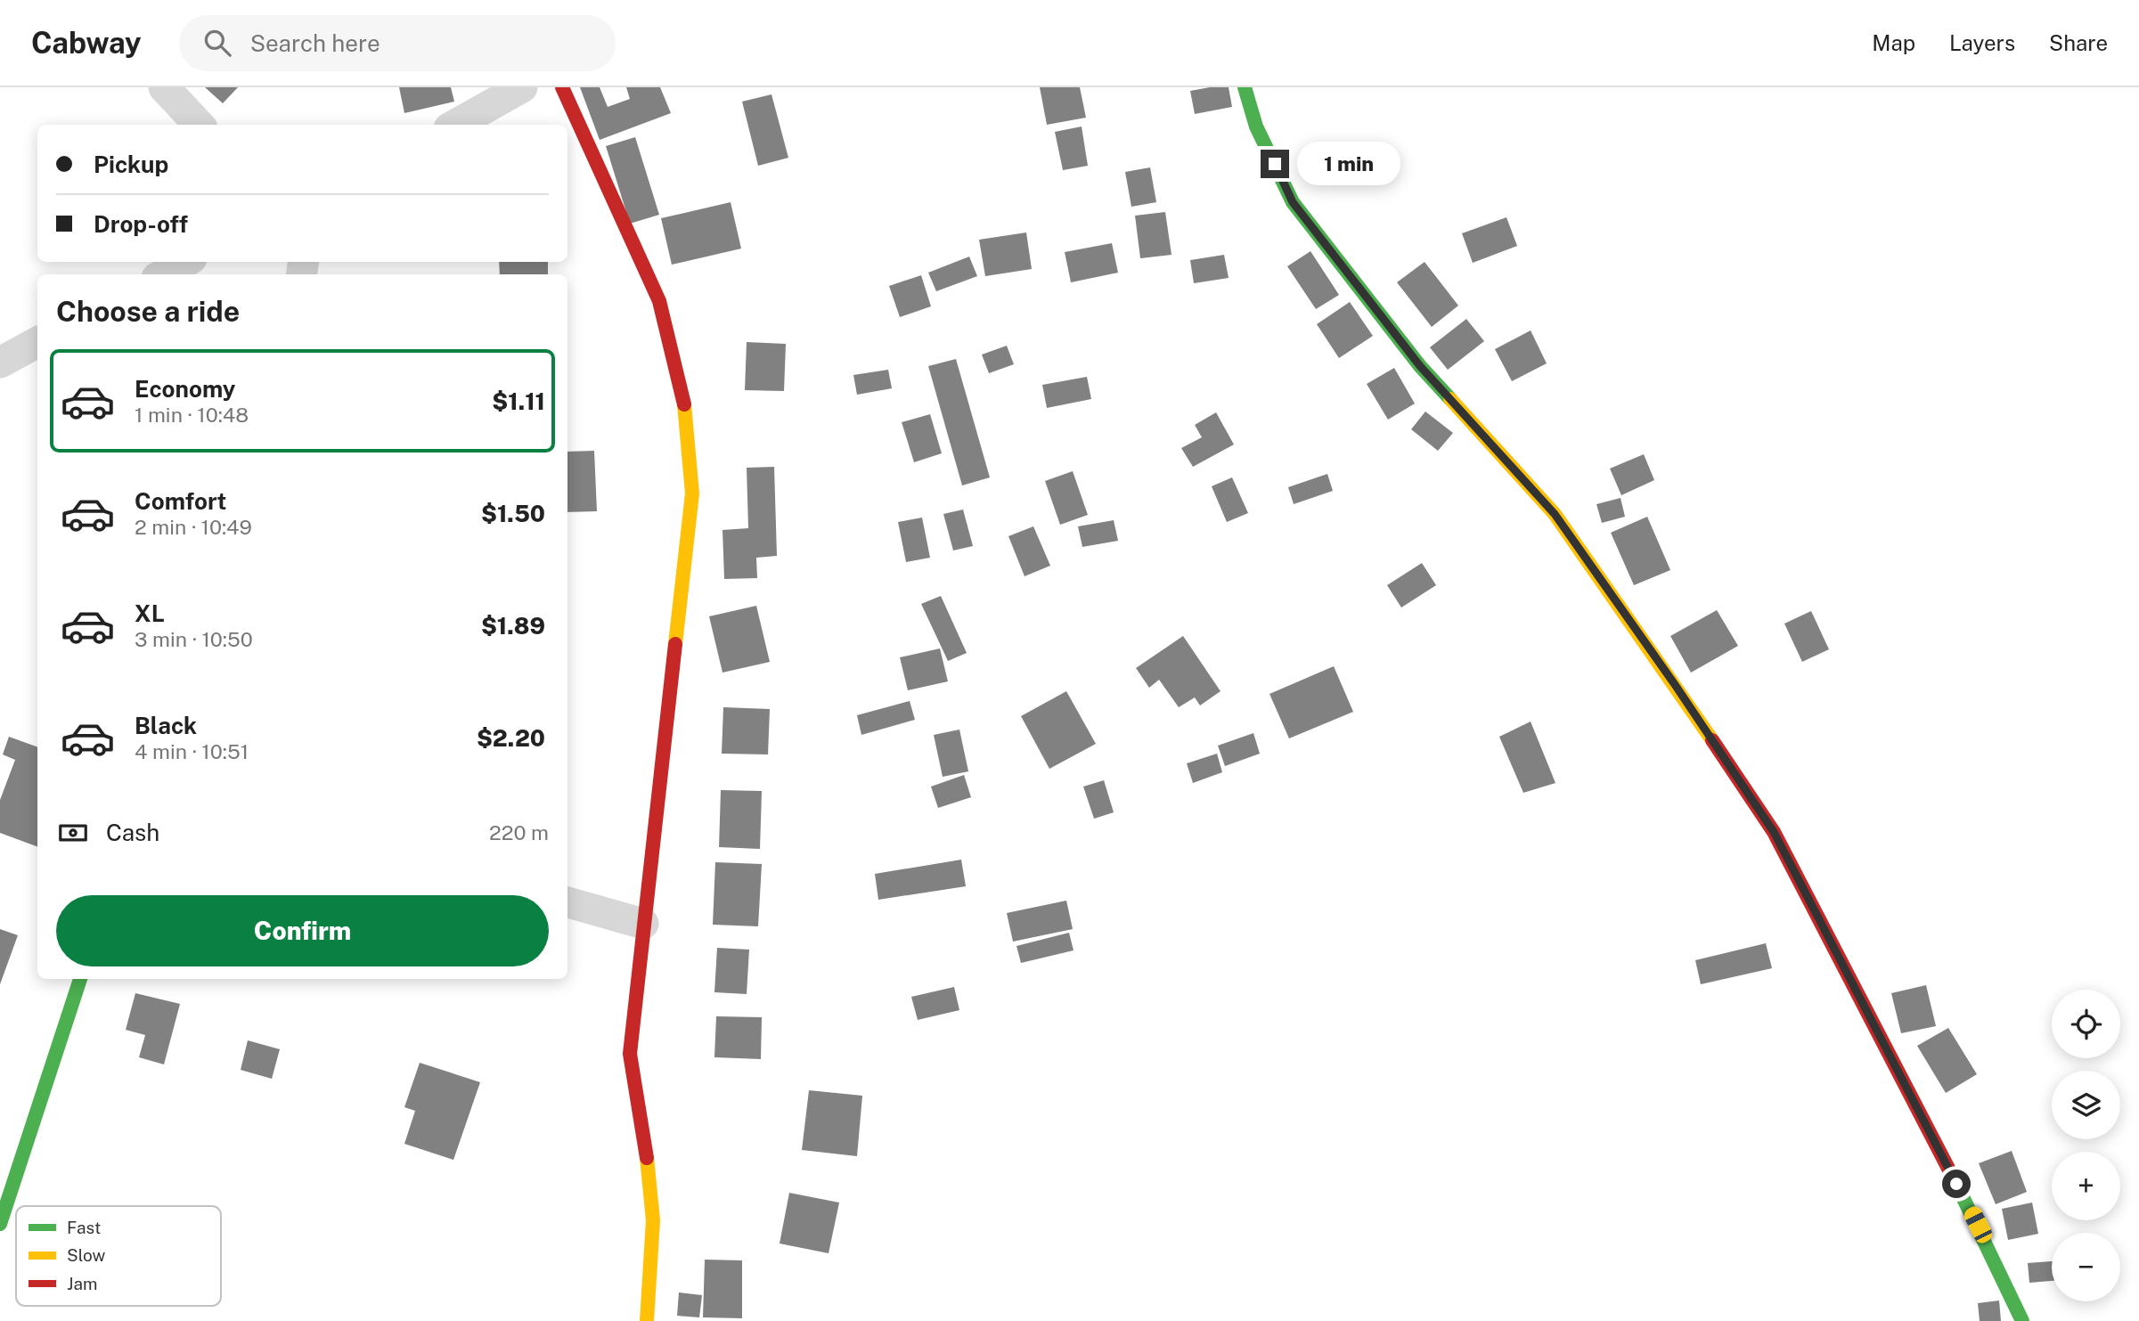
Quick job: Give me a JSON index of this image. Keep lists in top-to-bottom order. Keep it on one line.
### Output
{"legend":["Fast","Slow","Jam"],"page":{"header":"Cabway","search":"Search here","nav":["Map","Layers","Share"],"banner":["Pickup","Drop-off"],"bubble":"1 min","heading":"Choose a ride","list":[{"name":"Economy","note":"1 min · 10:48","value":"$1.11"},{"name":"Comfort","note":"2 min · 10:49","value":"$1.50"},{"name":"XL","note":"3 min · 10:50","value":"$1.89"},{"name":"Black","note":"4 min · 10:51","value":"$2.20"}],"pay":["Cash","220 m"],"buttons":"Confirm","map_buttons":["+","−"]}}
